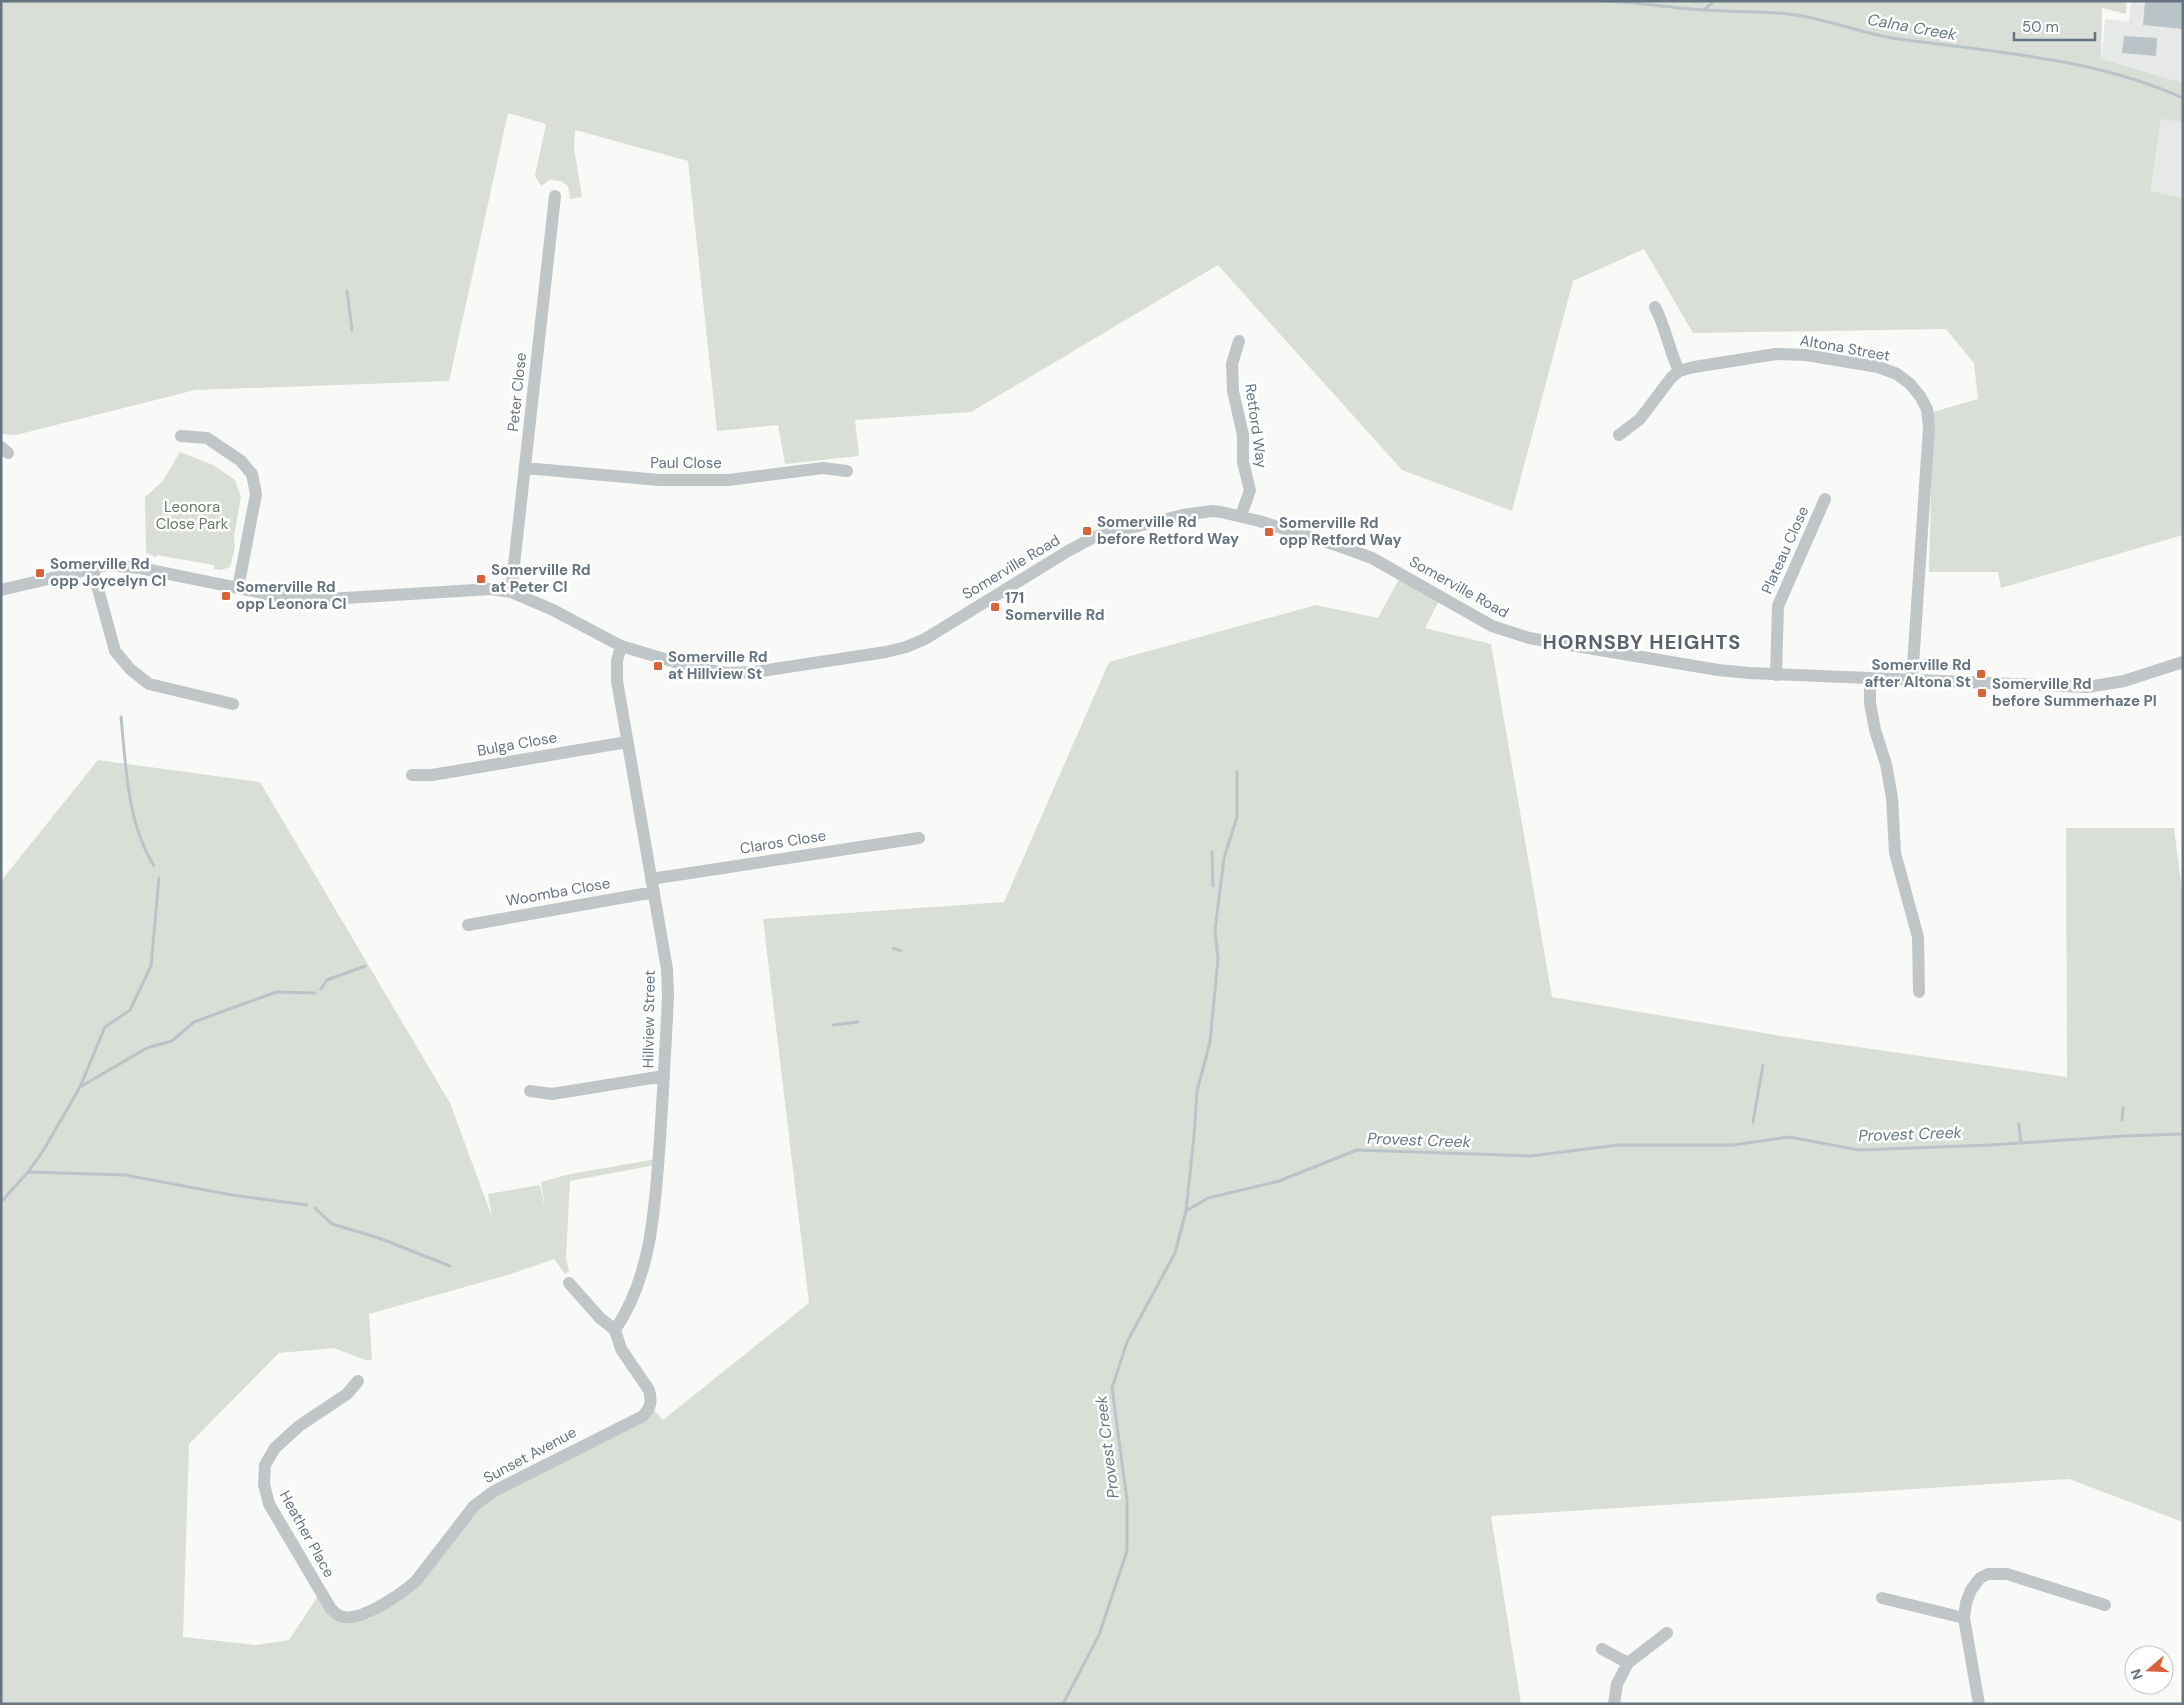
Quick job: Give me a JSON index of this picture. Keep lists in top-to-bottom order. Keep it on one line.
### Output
{"streets":{"street":["Altona Street","Peter Close","Retford Way","Paul Close","Plateau Close","Somerville Road","Bulga Close","Claros Close","Woomba Close","Hillview Street","Sunset Avenue","Heather Place"]},"crossings":[["Altona Street","Somerville Road"],["Peter Close","Paul Close"],["Peter Close","Somerville Road"],["Retford Way","Somerville Road"],["Plateau Close","Somerville Road"],["Somerville Road","Hillview Street"],["Bulga Close","Hillview Street"],["Claros Close","Hillview Street"],["Woomba Close","Hillview Street"],["Hillview Street","Sunset Avenue"],["Sunset Avenue","Heather Place"]],"districts":["HORNSBY HEIGHTS"],"water":["Calna Creek","Provest Creek"],"parks":["Leonora Close Park"],"places":{"transit":["Somerville Rd before Retford Way","Somerville Rd opp Retford Way","Somerville Rd opp Joycelyn Cl","Somerville Rd at Peter Cl","Somerville Rd opp Leonora Cl","171 Somerville Rd","Somerville Rd at Hillview St","Somerville Rd after Altona St","Somerville Rd before Summerhaze Pl"]},"scale_bar":"50 m","north":"left"}
